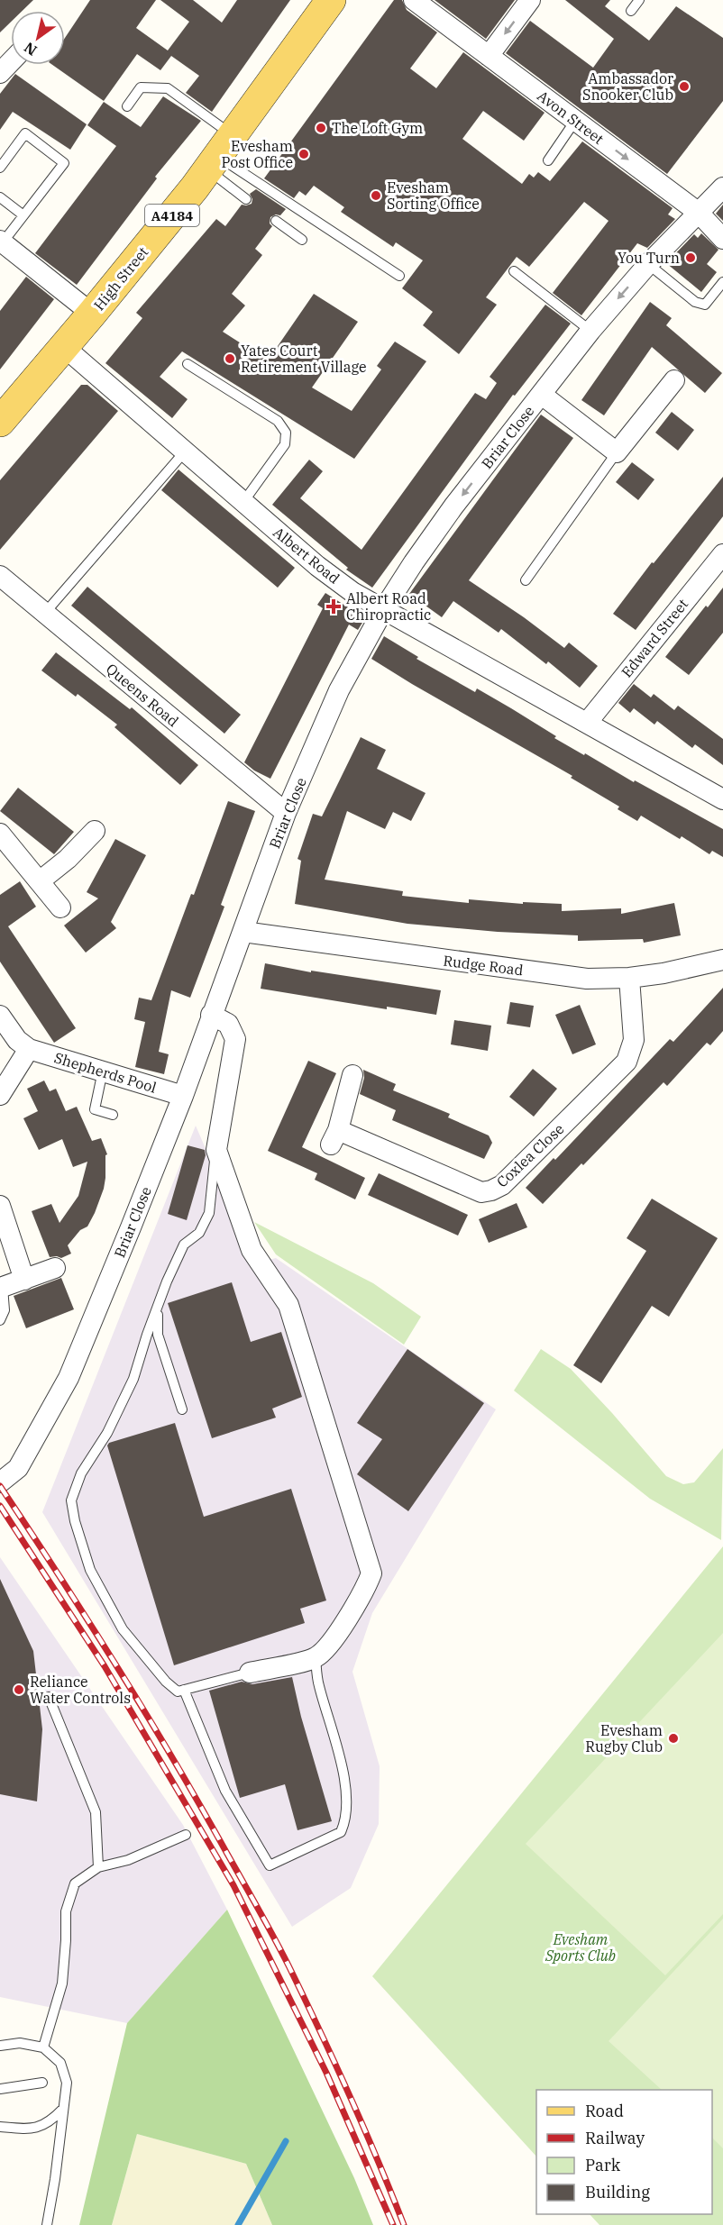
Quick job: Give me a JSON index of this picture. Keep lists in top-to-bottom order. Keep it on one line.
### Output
{"streets":{"main road":["A4184","High Street"],"street":["Avon Street","Briar Close","Albert Road","Edward Street","Queens Road","Rudge Road","Shepherds Pool","Coxlea Close"]},"crossings":[["Avon Street","Briar Close"],["High Street","Albert Road"],["Briar Close","Albert Road"],["Briar Close","Queens Road"],["Briar Close","Rudge Road"],["Briar Close","Shepherds Pool"],["Albert Road","Edward Street"],["Rudge Road","Coxlea Close"]],"one_way":["Avon Street"],"parks":["Evesham Sports Club"],"places":{"other":["Ambassador Snooker Club","The Loft Gym","Evesham Post Office","Evesham Sorting Office","You Turn","Yates Court Retirement Village","Reliance Water Controls","Evesham Rugby Club"],"health":["Albert Road Chiropractic"]},"legend":["Road","Railway","Park","Building"],"north":"bottom left"}
